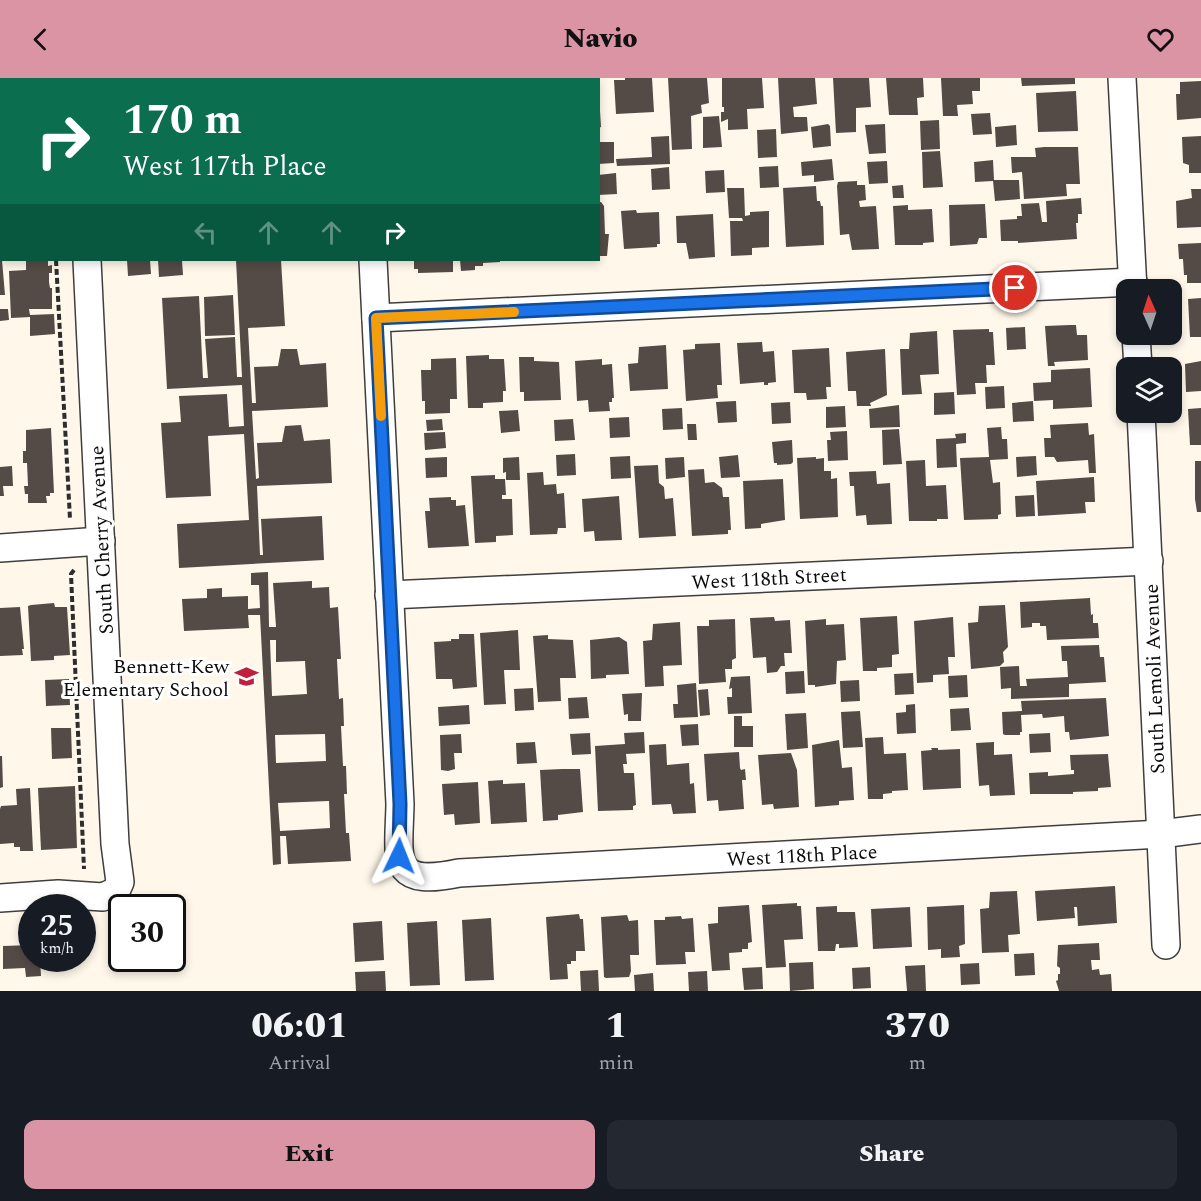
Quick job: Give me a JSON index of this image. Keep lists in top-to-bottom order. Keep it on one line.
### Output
{"streets":{"street":["South Cherry Avenue","West 118th Street","South Lemoli Avenue","West 118th Place"]},"crossings":[["West 118th Street","South Lemoli Avenue"],["West 118th Street","West 118th Place"],["South Lemoli Avenue","West 118th Place"]],"places":{"school or university":["Bennett-Kew Elementary School"]},"north":"top","page":{"header":"Navio","turn":["170 m","West 117th Place"],"speed":"25 km/h","limit":"30","eta":["06:01","Arrival","1","min","370","m"],"buttons":["Exit","Share"]}}
